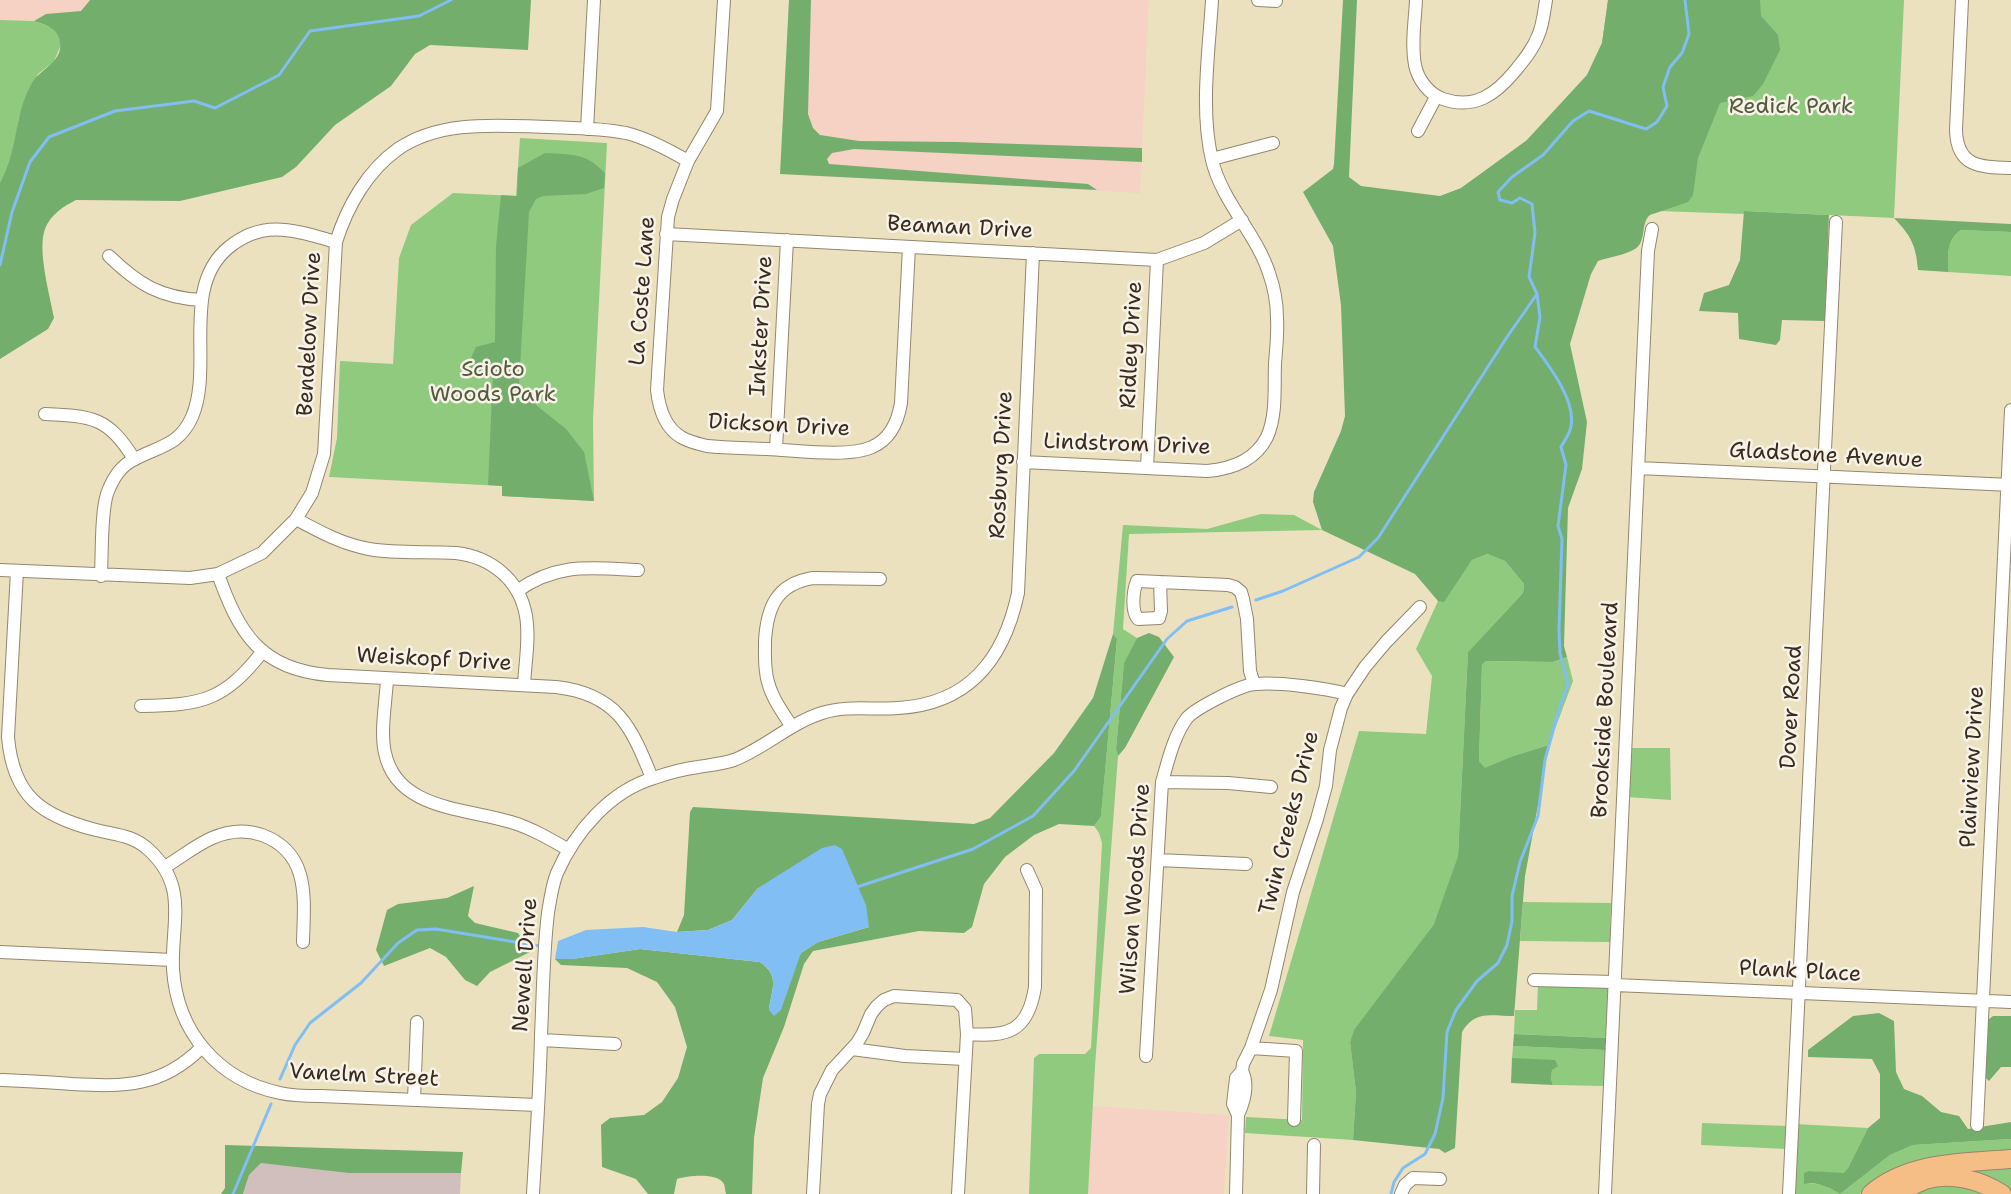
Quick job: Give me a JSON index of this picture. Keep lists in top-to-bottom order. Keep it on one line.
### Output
{"streets":{"street":["Beaman Drive","La Coste Lane","Inkster Drive","Bendelow Drive","Ridley Drive","Dickson Drive","Lindstrom Drive","Gladstone Avenue","Rosburg Drive","Weiskopf Drive","Dover Road","Brookside Boulevard","Plainview Drive","Twin Creeks Drive","Wilson Woods Drive","Newell Drive","Plank Place","Vanelm Street"]},"crossings":[["Beaman Drive","La Coste Lane"],["Beaman Drive","Inkster Drive"],["Beaman Drive","Ridley Drive"],["Beaman Drive","Dickson Drive"],["Beaman Drive","Lindstrom Drive"],["Beaman Drive","Rosburg Drive"],["La Coste Lane","Bendelow Drive"],["La Coste Lane","Dickson Drive"],["Inkster Drive","Dickson Drive"],["Bendelow Drive","Weiskopf Drive"],["Ridley Drive","Lindstrom Drive"],["Lindstrom Drive","Rosburg Drive"],["Gladstone Avenue","Dover Road"],["Gladstone Avenue","Brookside Boulevard"],["Gladstone Avenue","Plainview Drive"],["Rosburg Drive","Newell Drive"],["Weiskopf Drive","Newell Drive"],["Dover Road","Plank Place"],["Brookside Boulevard","Plank Place"],["Plainview Drive","Plank Place"],["Twin Creeks Drive","Wilson Woods Drive"],["Newell Drive","Vanelm Street"]],"parks":["Redick Park","Scioto Woods Park"]}
